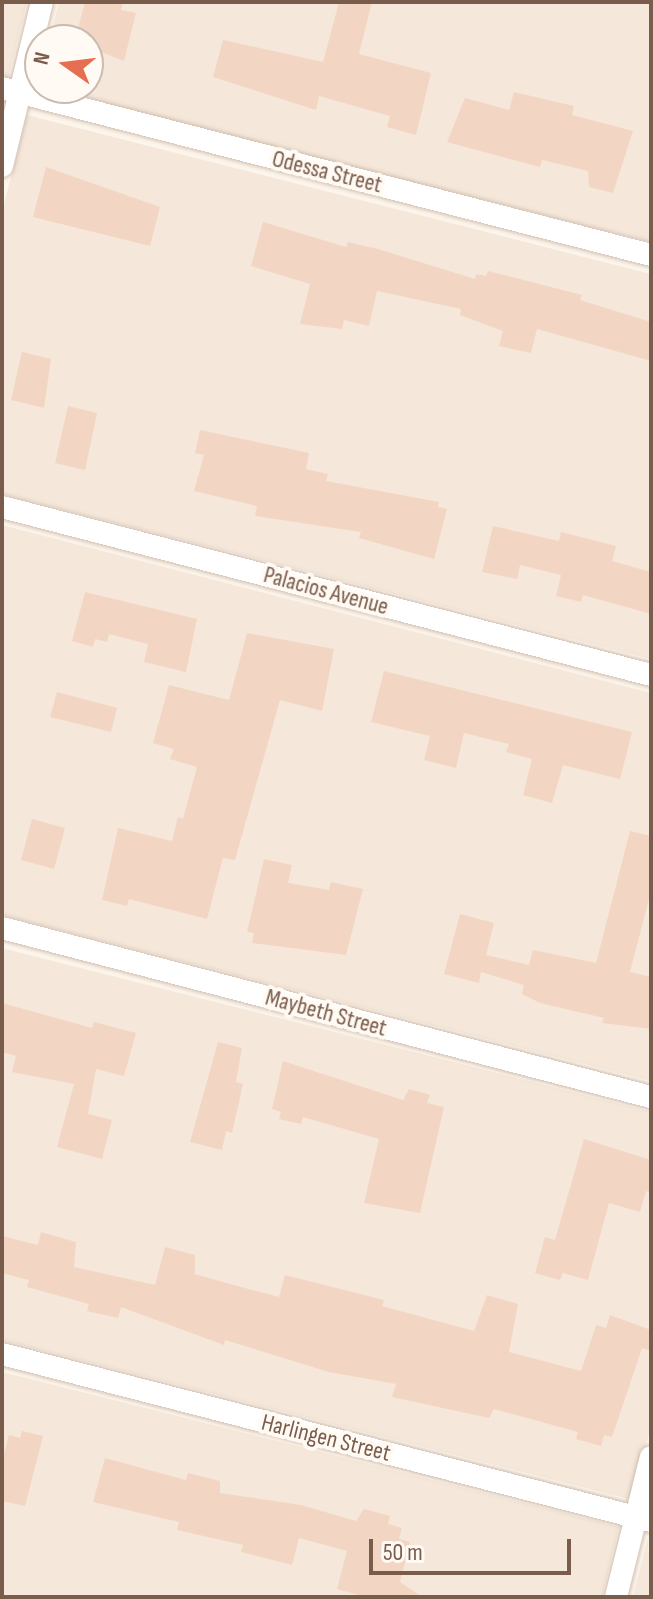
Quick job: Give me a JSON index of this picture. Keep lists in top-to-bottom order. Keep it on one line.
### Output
{"streets":{"street":["Odessa Street","Palacios Avenue","Maybeth Street","Harlingen Street"]},"scale_bar":"50 m","north":"left"}
